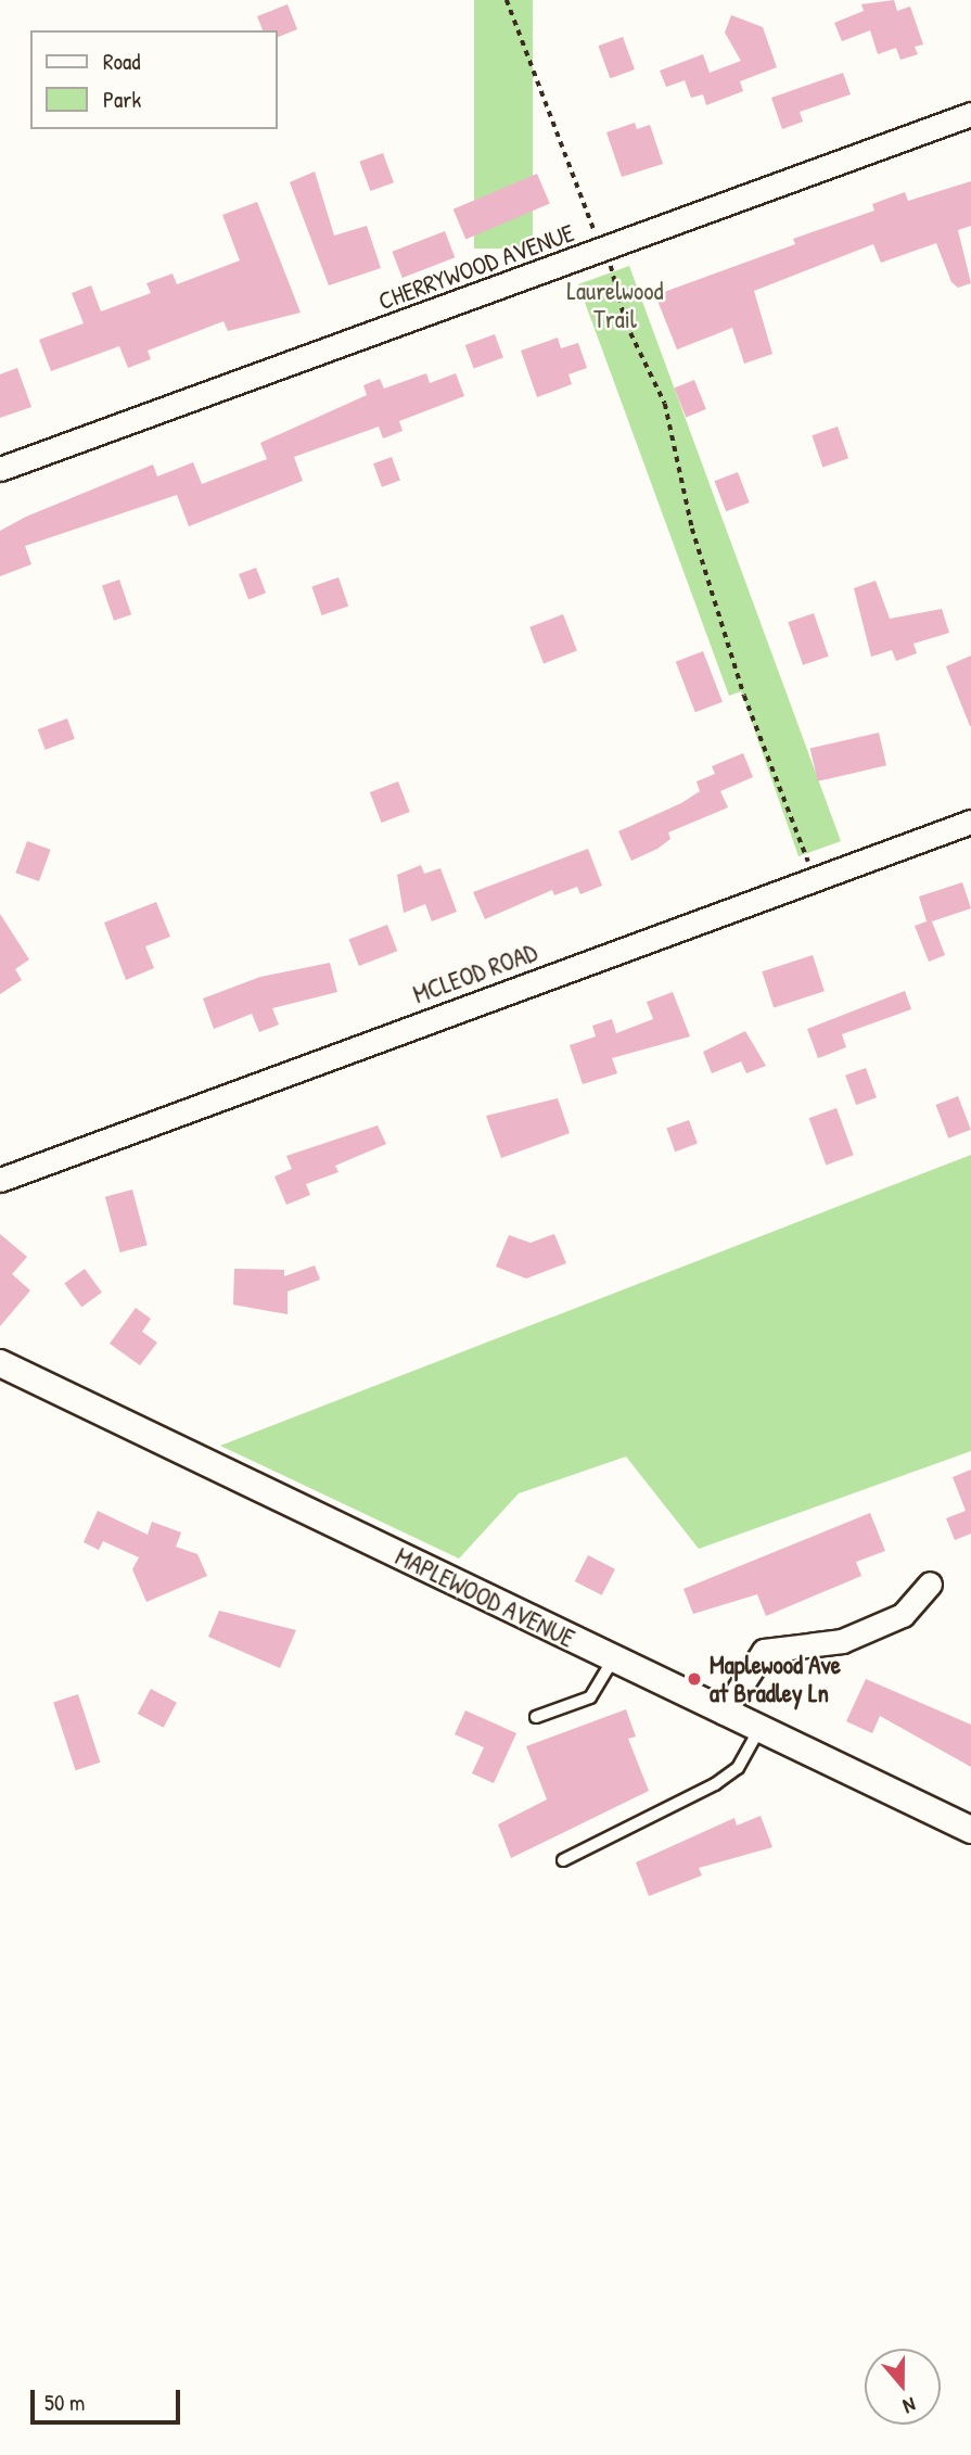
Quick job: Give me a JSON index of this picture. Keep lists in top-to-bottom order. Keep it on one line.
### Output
{"streets":{"street":["CHERRYWOOD AVENUE","MCLEOD ROAD","MAPLEWOOD AVENUE"]},"parks":["Laurelwood Trail"],"places":["Maplewood Ave at Bradley Ln"],"legend":["Road","Park"],"scale_bar":"50 m","north":"bottom"}
